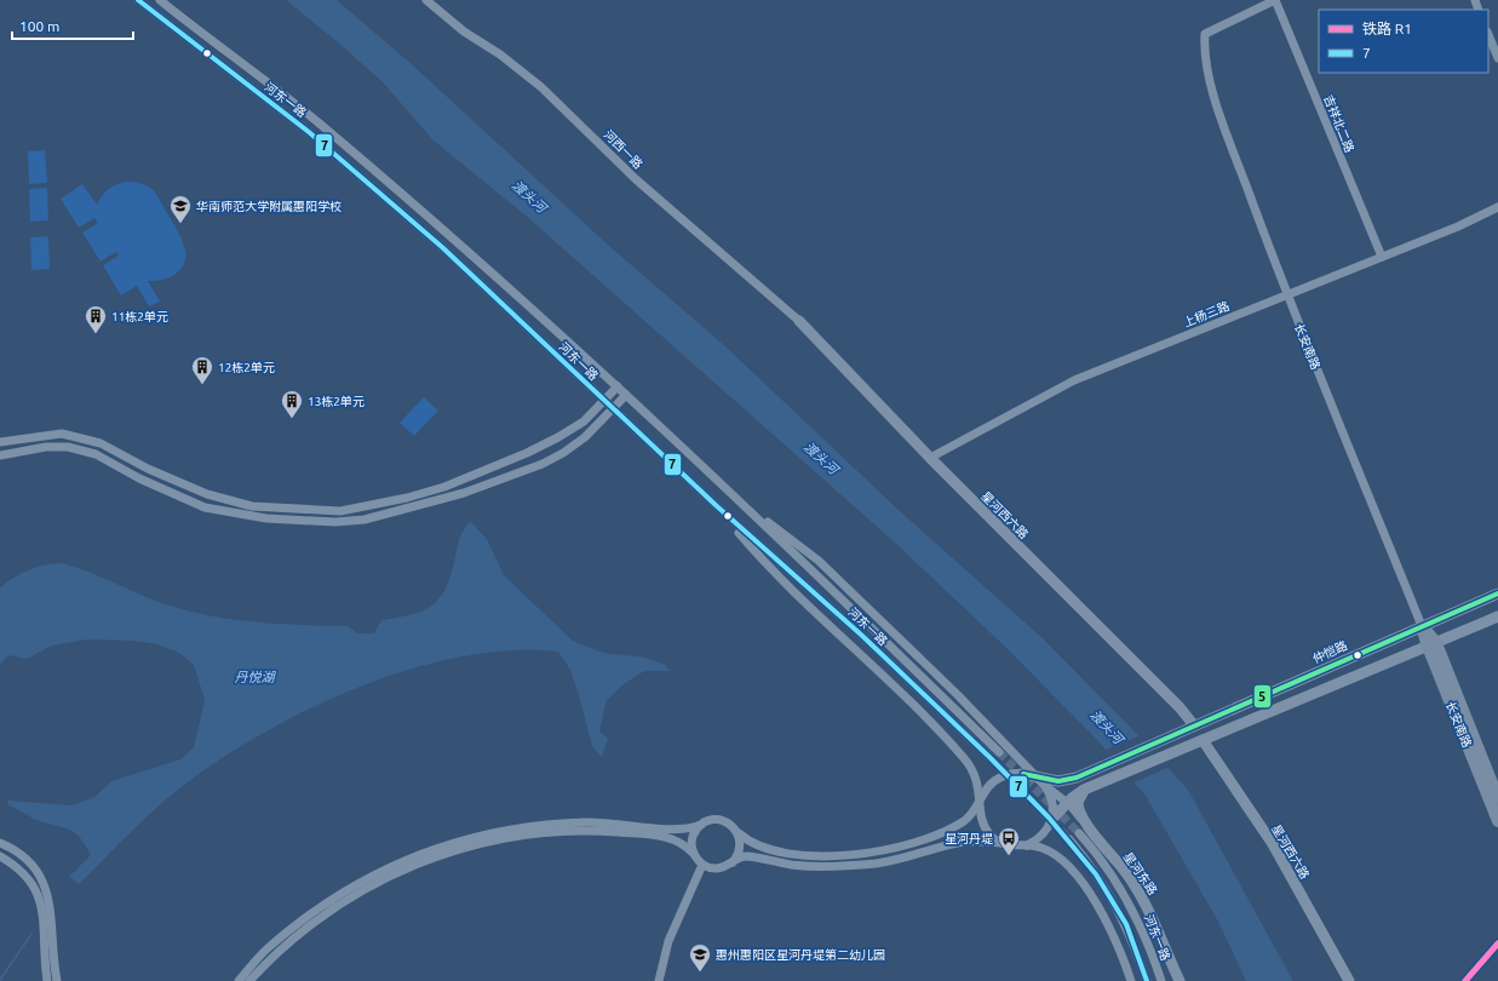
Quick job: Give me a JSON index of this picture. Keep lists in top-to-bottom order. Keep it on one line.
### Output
{"streets":{"main road":["长安南路"],"street":["河东一路","吉祥北二路","河西一路","上杨三路","星河西六路","仲恺路","星河东路"]},"crossings":[["吉祥北二路","上杨三路"],["吉祥北二路","长安南路"],["河西一路","星河西六路"],["上杨三路","长安南路"],["上杨三路","星河西六路"],["长安南路","仲恺路"],["星河西六路","仲恺路"]],"water":["渡头河","丹悦湖"],"places":{"school or university":["华南师范大学附属惠阳学校","惠州惠阳区星河丹堤第二幼儿园"],"building":["11栋2单元","12栋2单元","13栋2单元"],"bus stop":["星河丹堤"]},"lines":["transit line 7","transit line 5","rail line R1"],"legend":["铁路 R1","7"],"scale_bar":"100 m"}
